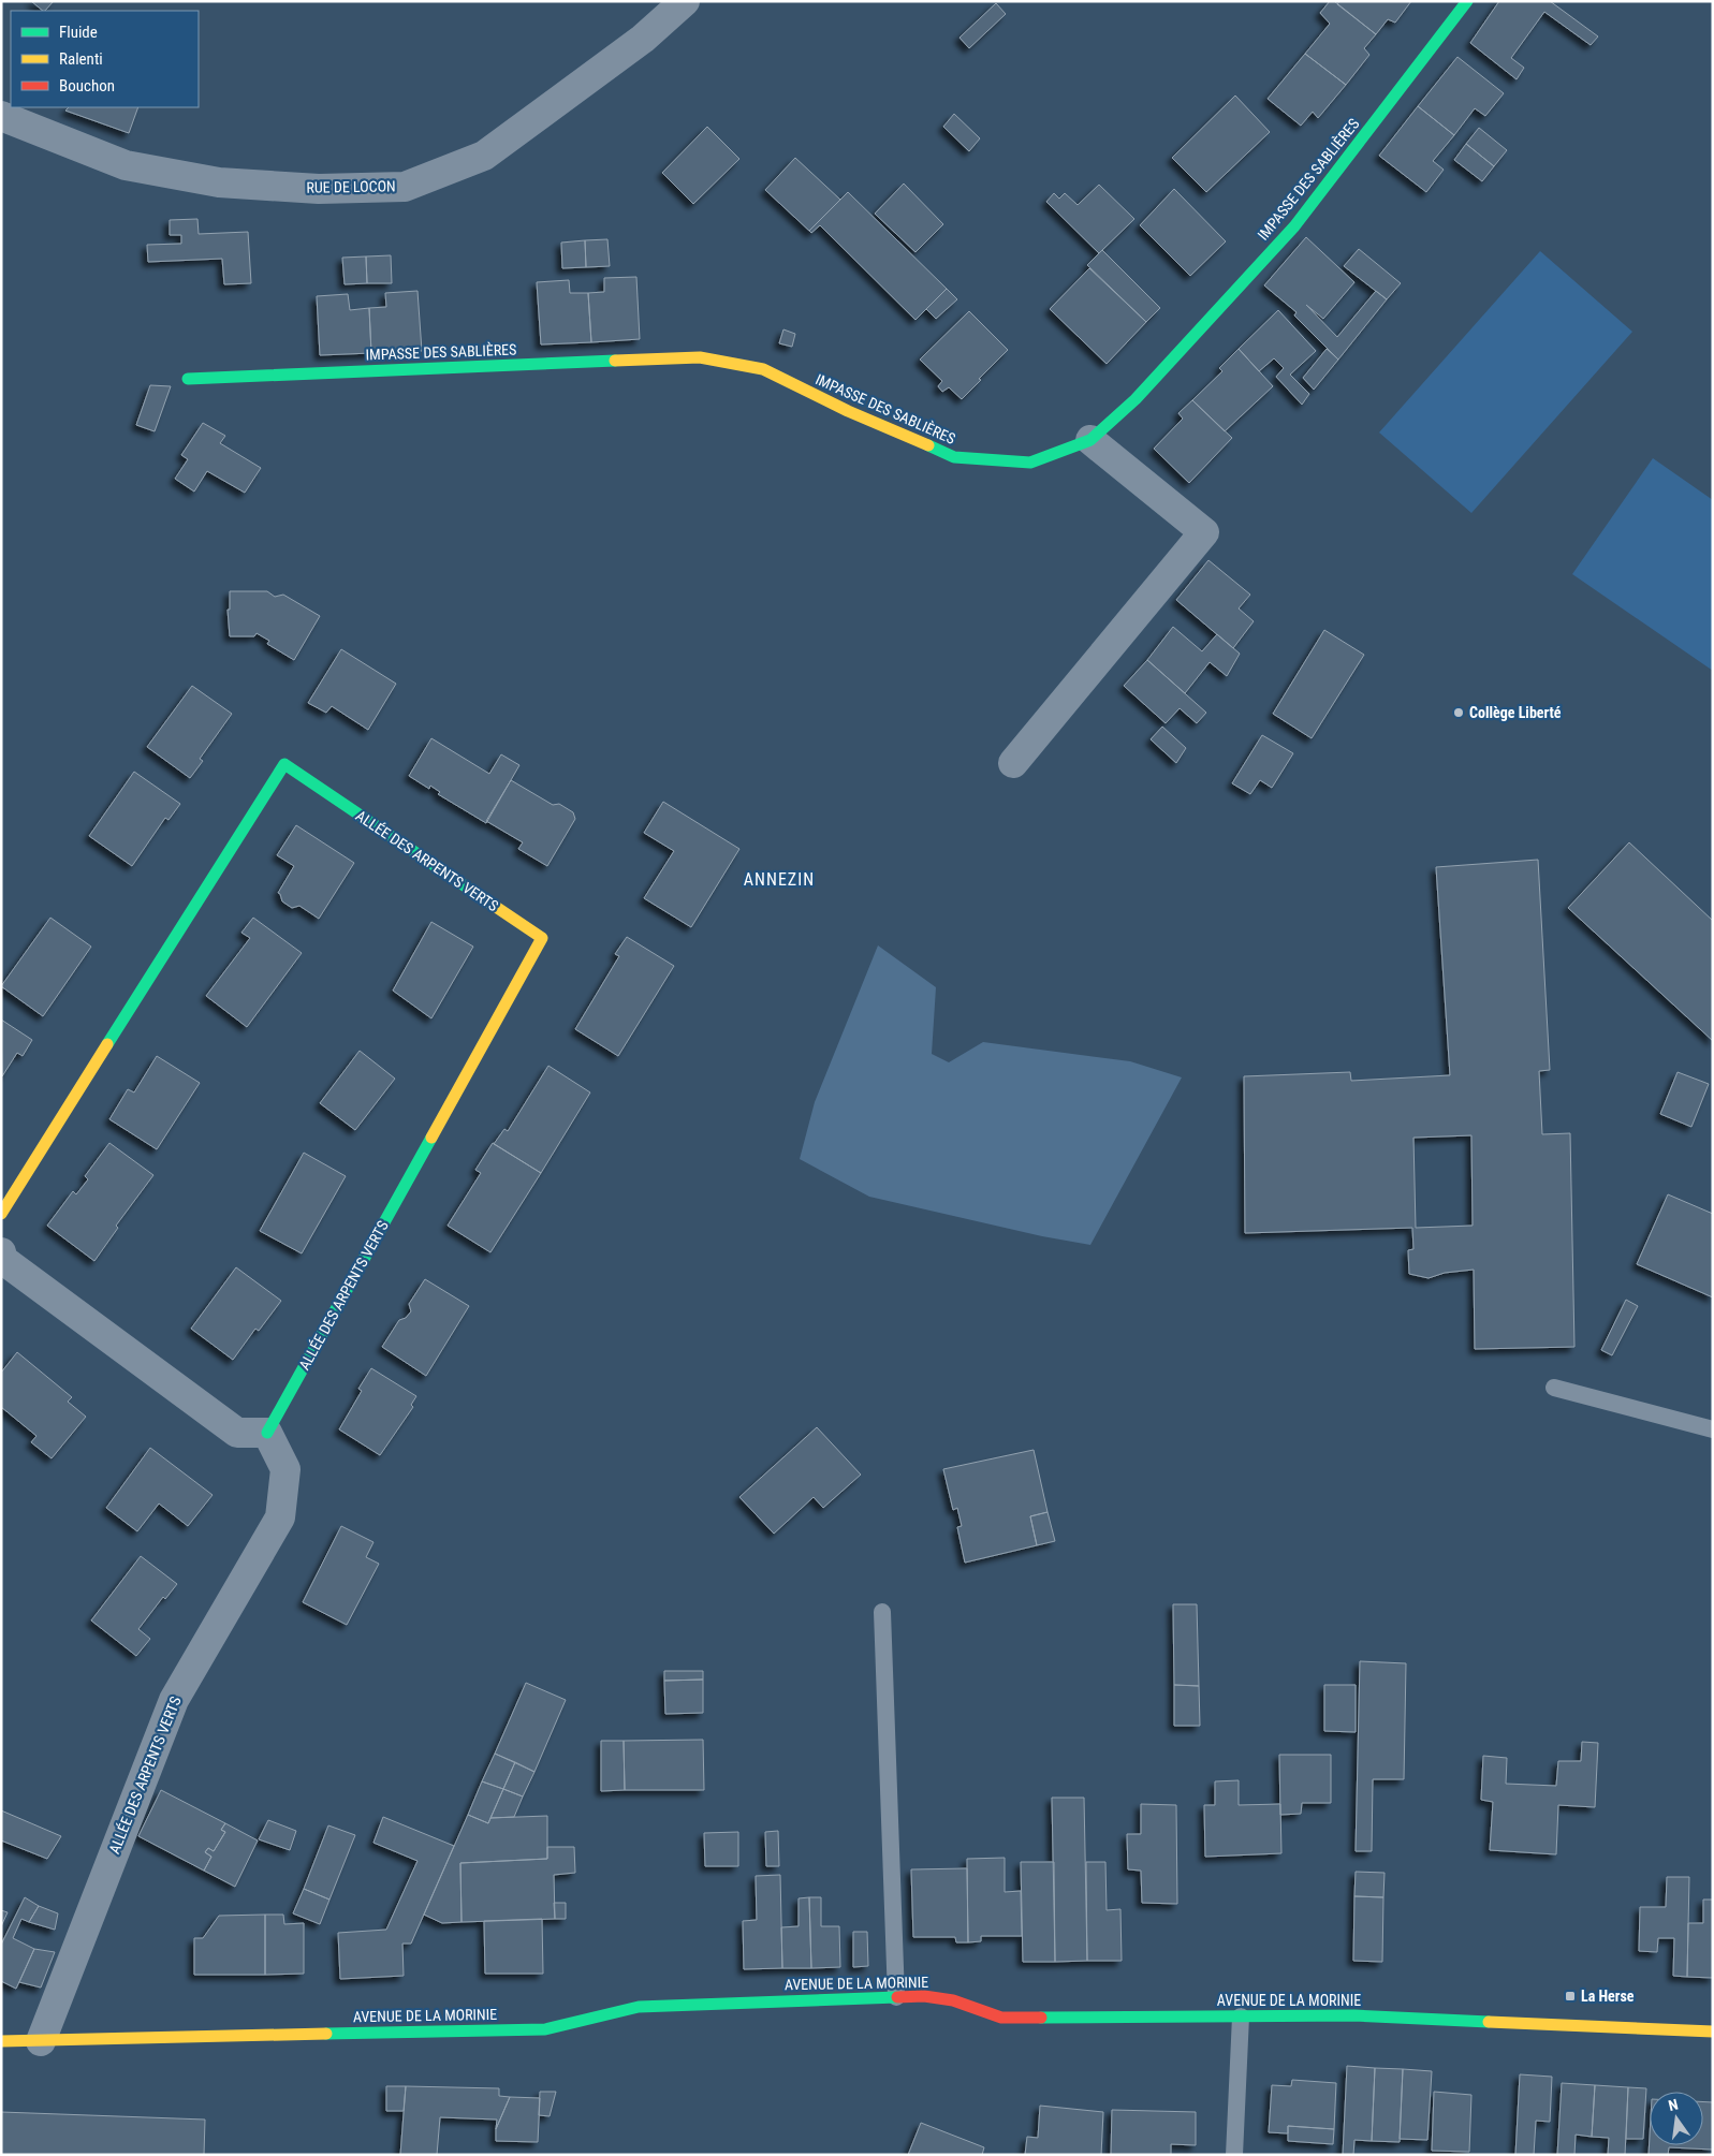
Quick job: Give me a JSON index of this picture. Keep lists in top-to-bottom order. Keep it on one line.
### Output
{"streets":{"street":["IMPASSE DES SABLIÈRES","RUE DE LOCON","ALLÉE DES ARPENTS VERTS","AVENUE DE LA MORINIE"]},"crossings":[["ALLÉE DES ARPENTS VERTS","AVENUE DE LA MORINIE"]],"districts":["ANNEZIN"],"places":{"other":["Collège Liberté"],"transit":["La Herse"]},"legend":["Fluide","Ralenti","Bouchon"],"north":"top"}
